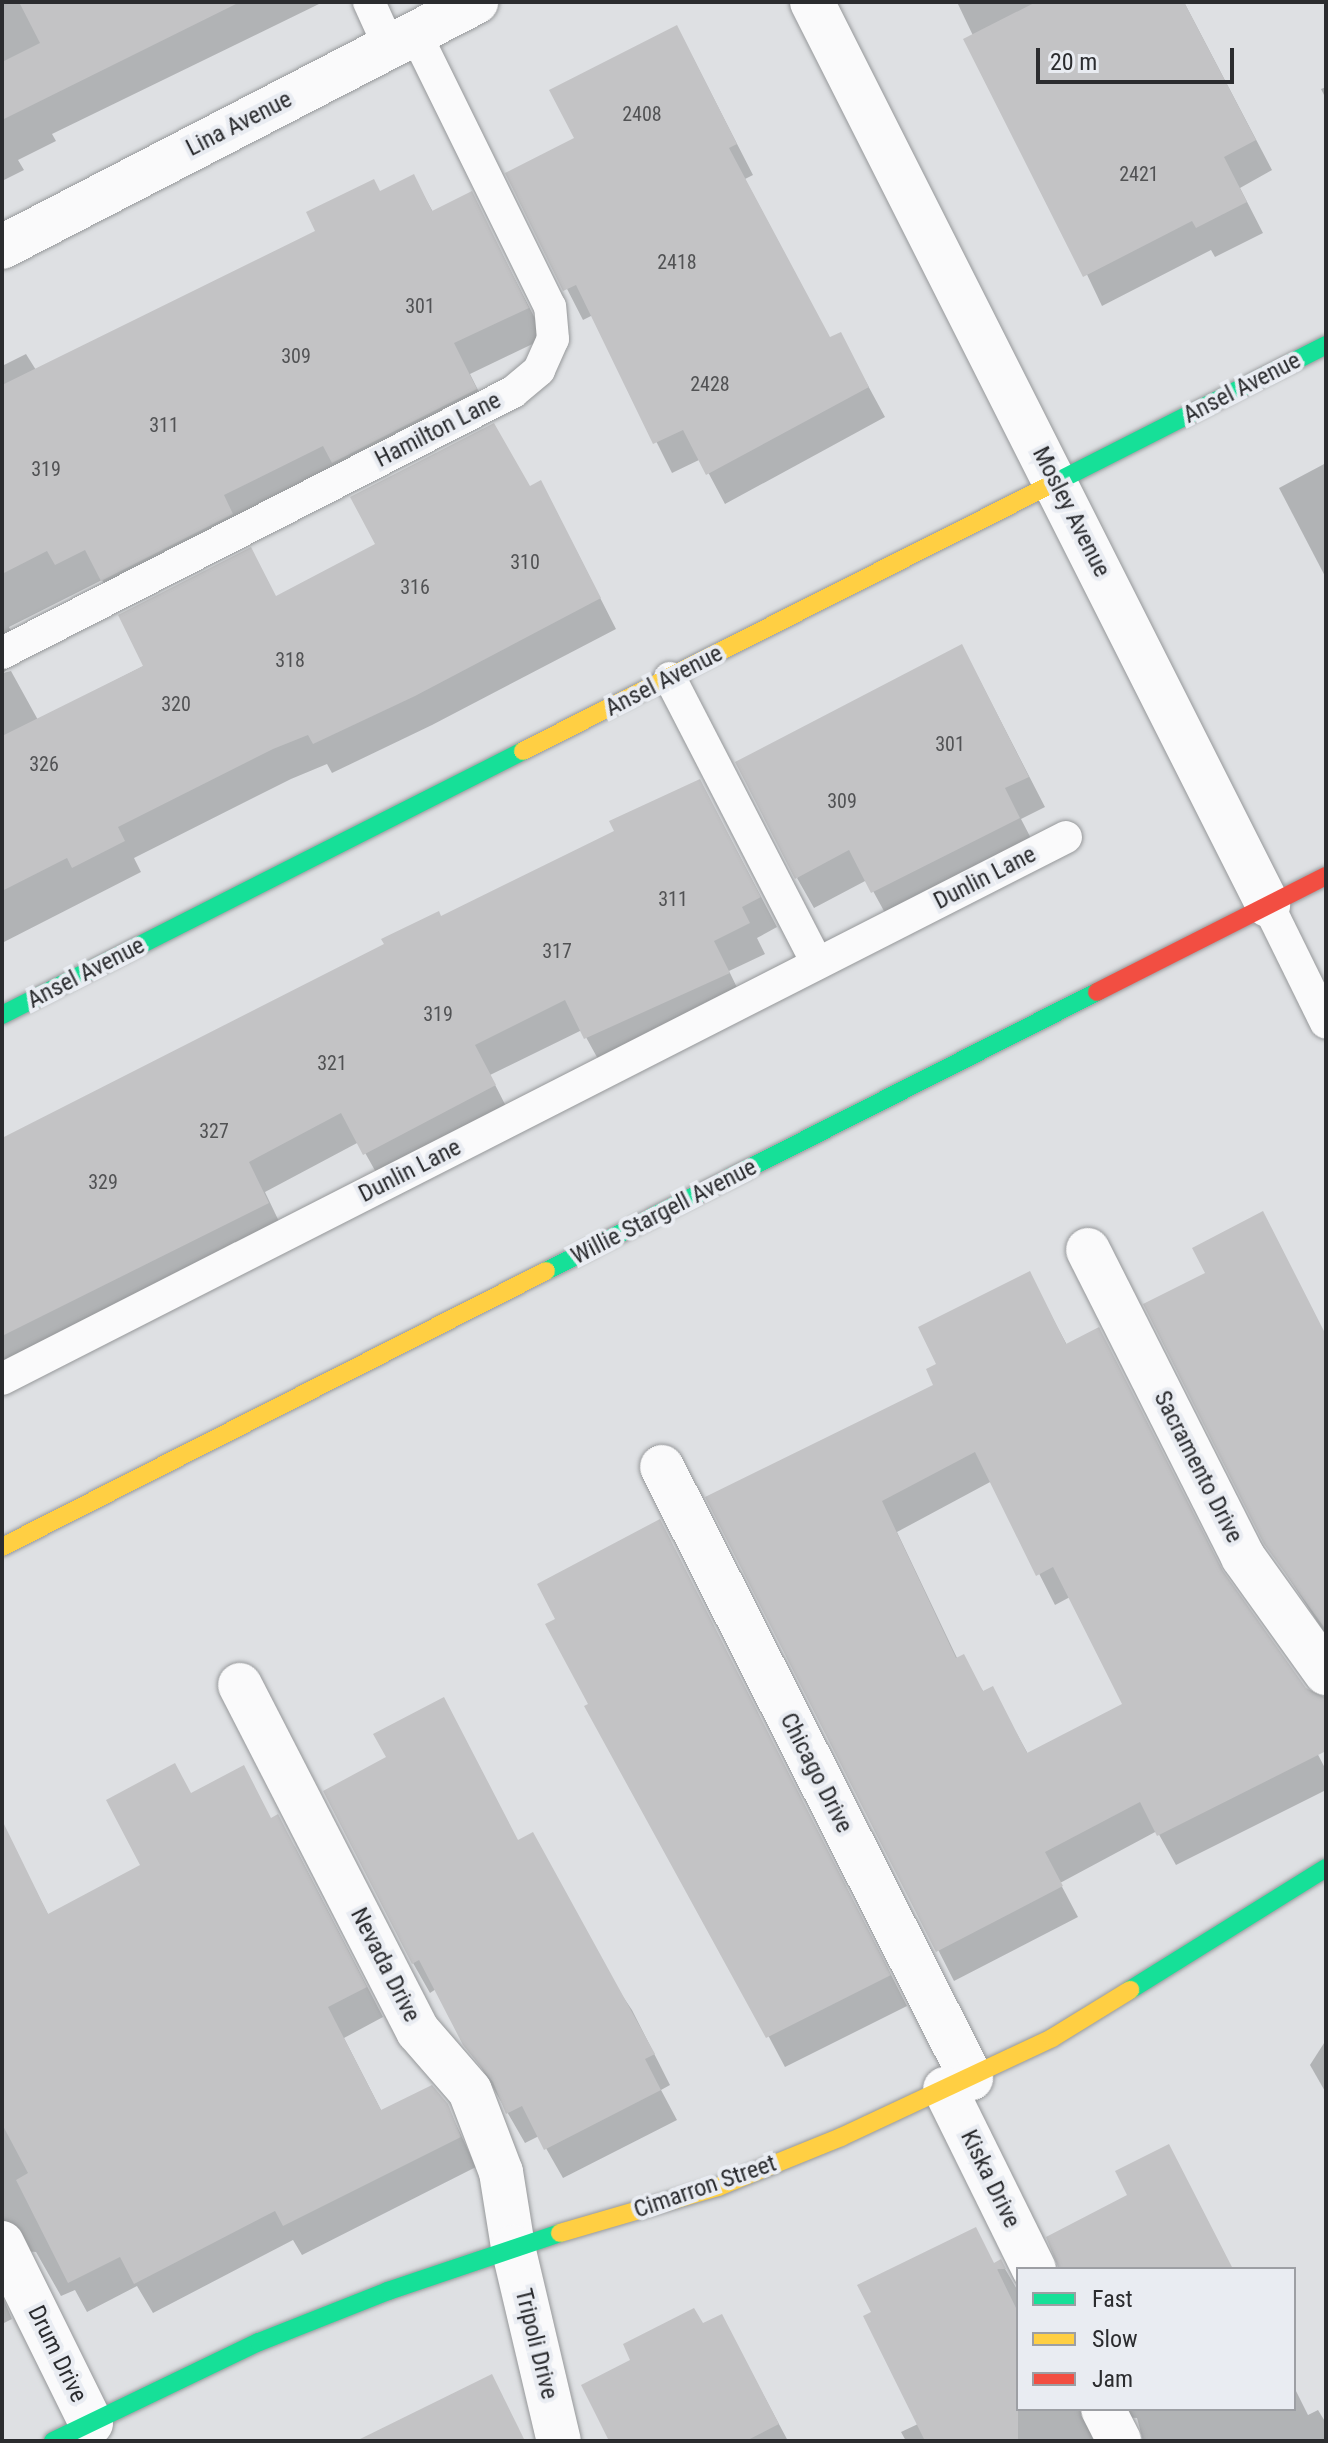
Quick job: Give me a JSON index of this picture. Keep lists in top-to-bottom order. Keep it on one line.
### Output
{"streets":{"street":["Lina Avenue","Ansel Avenue","Mosley Avenue","Willie Stargell Avenue","Sacramento Drive","Chicago Drive","Nevada Drive","Kiska Drive","Cimarron Street","Tripoli Drive","Drum Drive"],"lane":["Hamilton Lane","Dunlin Lane"]},"crossings":[["Lina Avenue","Hamilton Lane"],["Ansel Avenue","Mosley Avenue"],["Mosley Avenue","Willie Stargell Avenue"],["Chicago Drive","Kiska Drive"],["Chicago Drive","Cimarron Street"],["Nevada Drive","Cimarron Street"],["Nevada Drive","Tripoli Drive"],["Kiska Drive","Cimarron Street"],["Cimarron Street","Tripoli Drive"],["Cimarron Street","Drum Drive"]],"house_numbers":["2408","2421","2418","301","309","2428","311","319","310","316","318","320","301","326","309","311","317","319","321","327","329"],"legend":["Fast","Slow","Jam"],"scale_bar":"20 m"}
